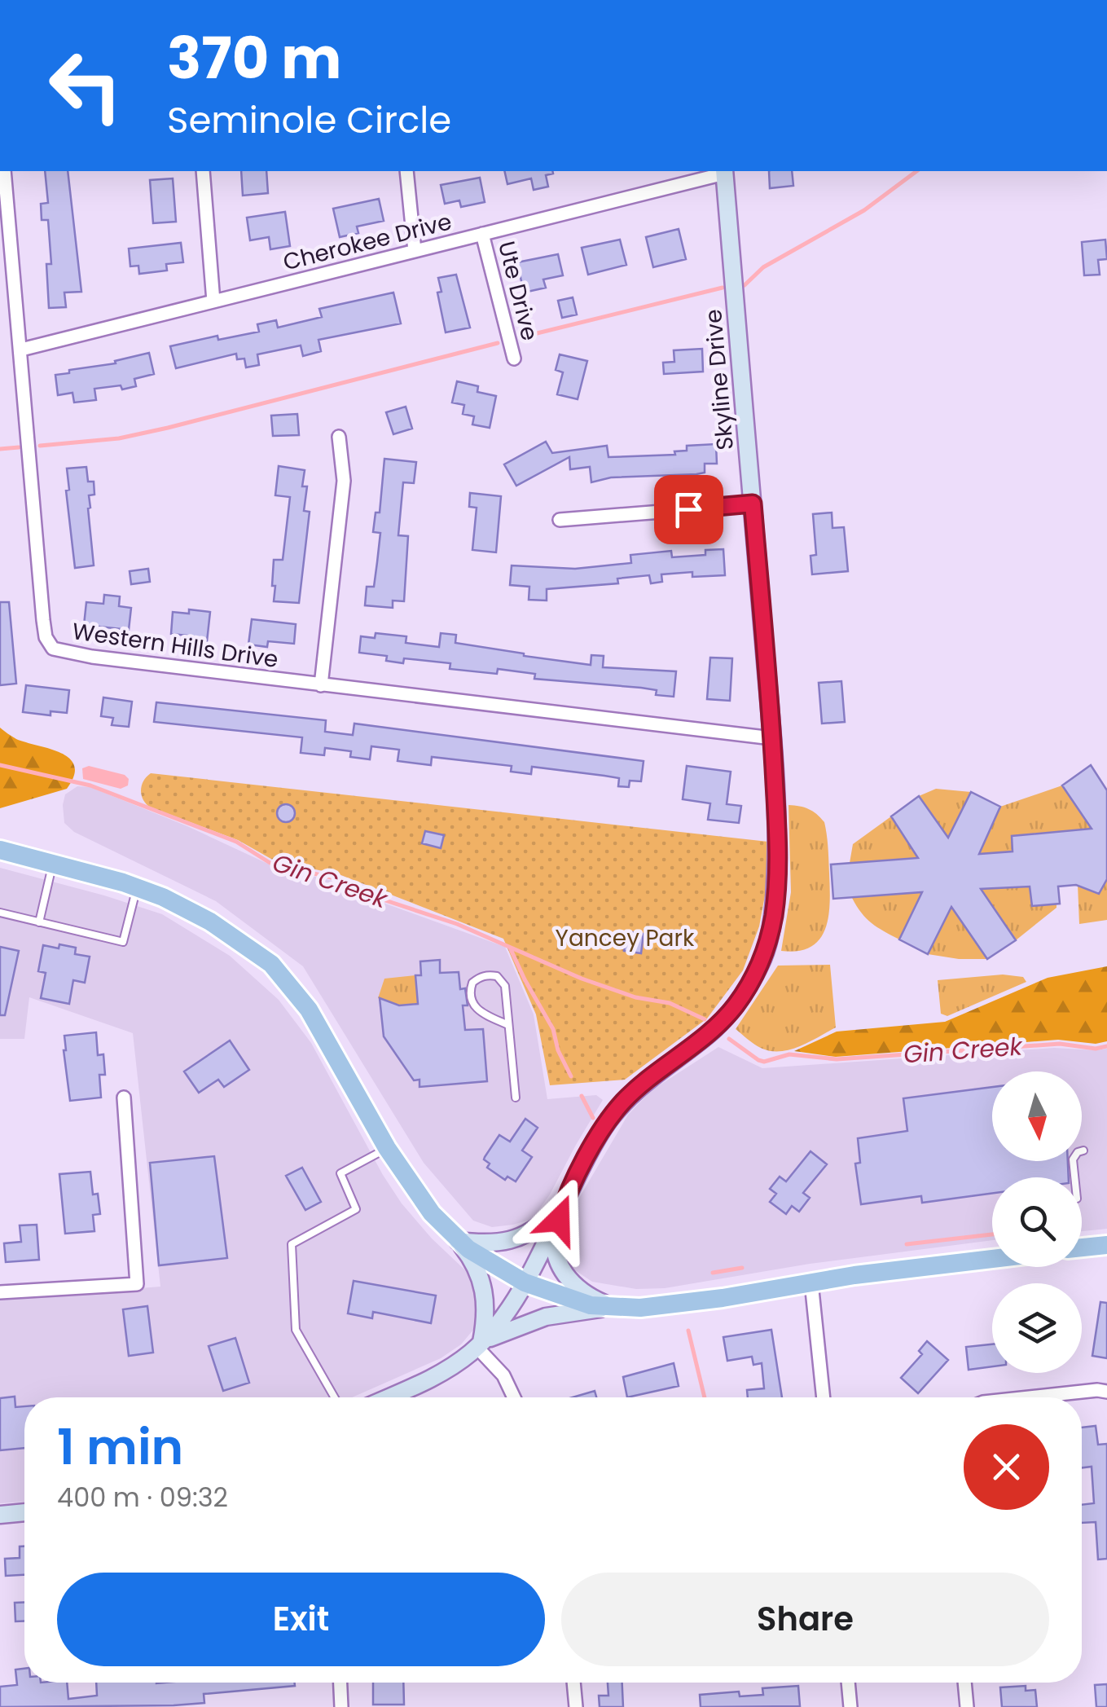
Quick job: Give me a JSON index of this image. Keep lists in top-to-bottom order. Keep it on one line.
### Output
{"streets":{"street":["Cherokee Drive","Ute Drive","Skyline Drive","Western Hills Drive"]},"crossings":[["Cherokee Drive","Ute Drive"],["Cherokee Drive","Skyline Drive"],["Cherokee Drive","Western Hills Drive"],["Skyline Drive","Western Hills Drive"]],"water":["Gin Creek"],"parks":["Yancey Park"],"north":"bottom","page":{"turn":["370 m","Seminole Circle"],"heading":["1 min","400 m · 09:32"],"buttons":["Exit","Share"]}}
